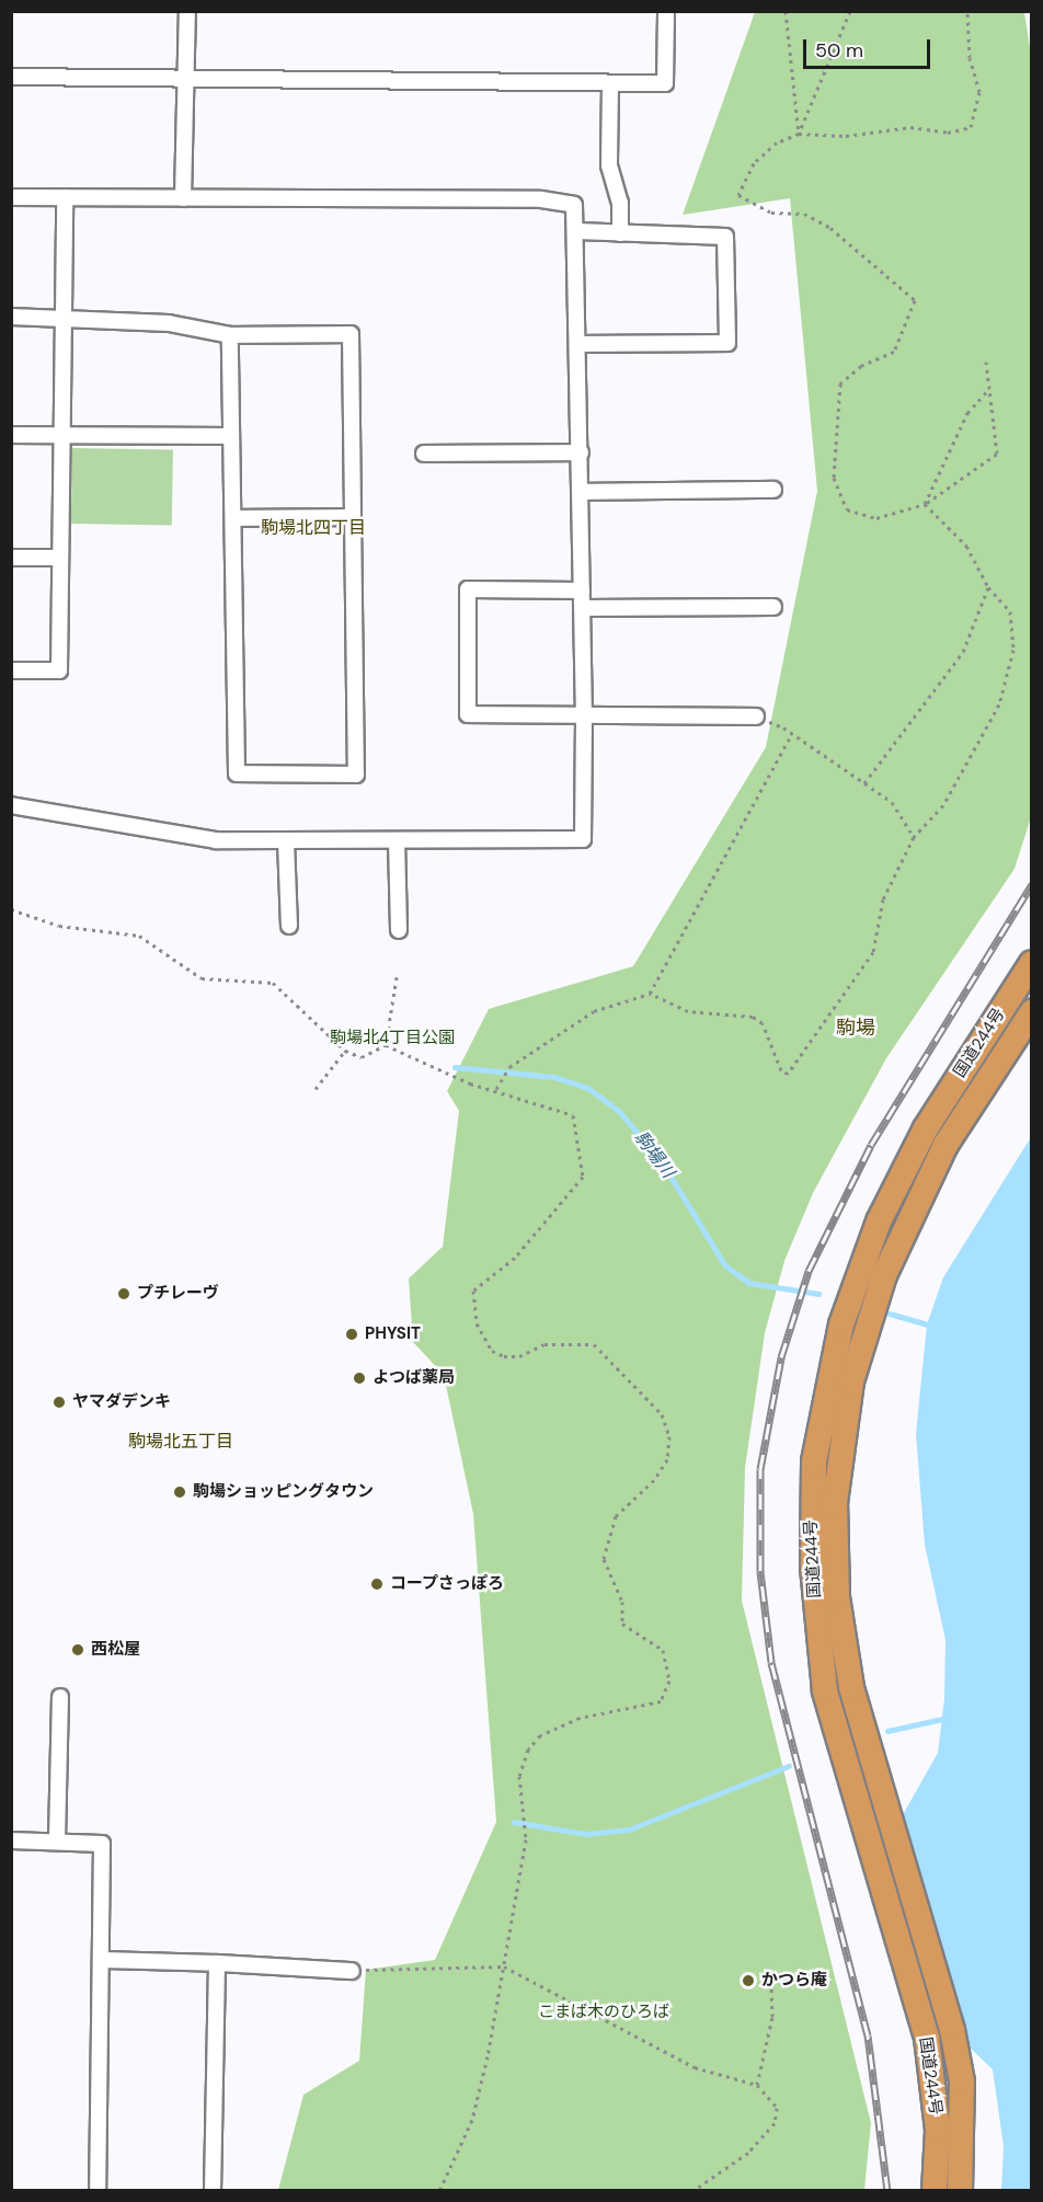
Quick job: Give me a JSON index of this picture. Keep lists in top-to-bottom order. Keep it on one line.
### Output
{"streets":{"highway":["国道244号"]},"districts":["駒場北四丁目","駒場","駒場北五丁目"],"water":["駒場川"],"parks":["駒場北4丁目公園","こまば木のひろば"],"places":["プチレーヴ","PHYSIT","よつば薬局","ヤマダデンキ","駒場ショッピングタウン","コープさっぽろ","西松屋","かつら庵"],"scale_bar":"50 m"}
